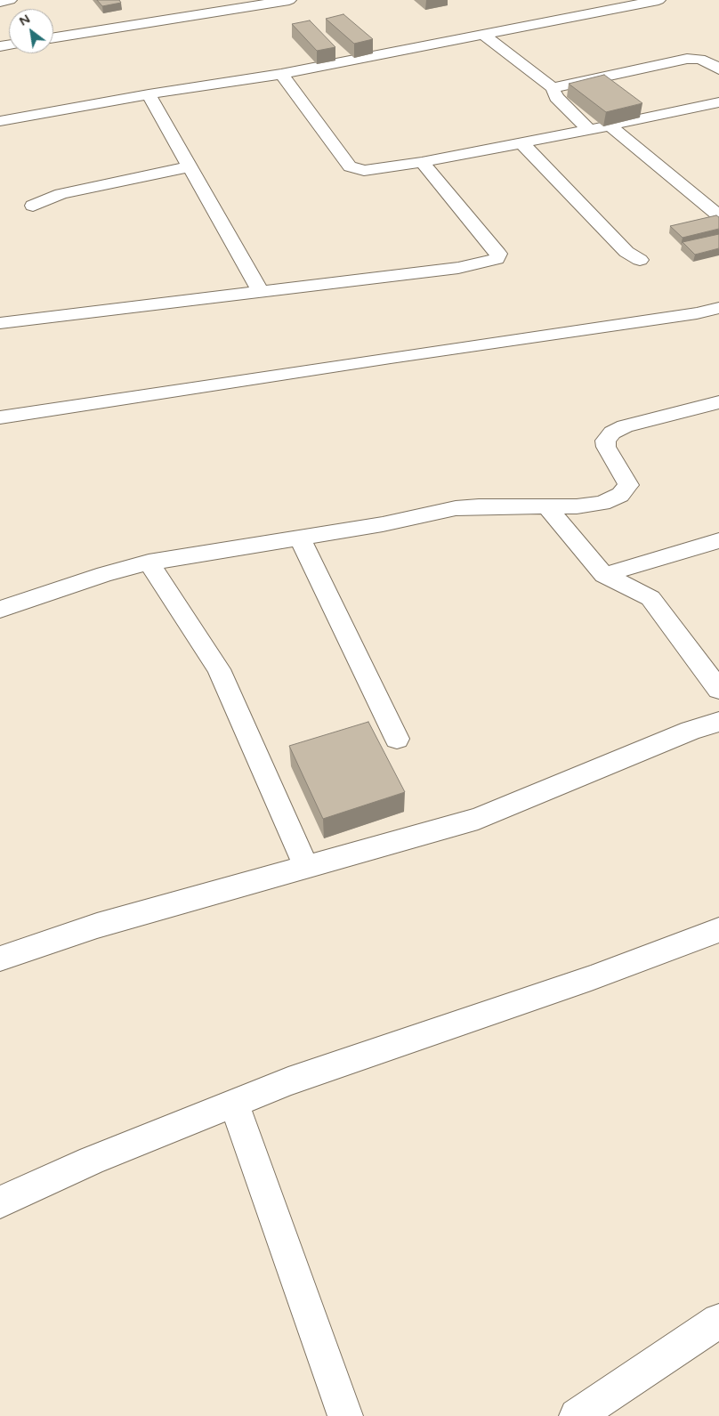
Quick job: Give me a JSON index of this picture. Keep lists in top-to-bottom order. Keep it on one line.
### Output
{"north":"top left"}
